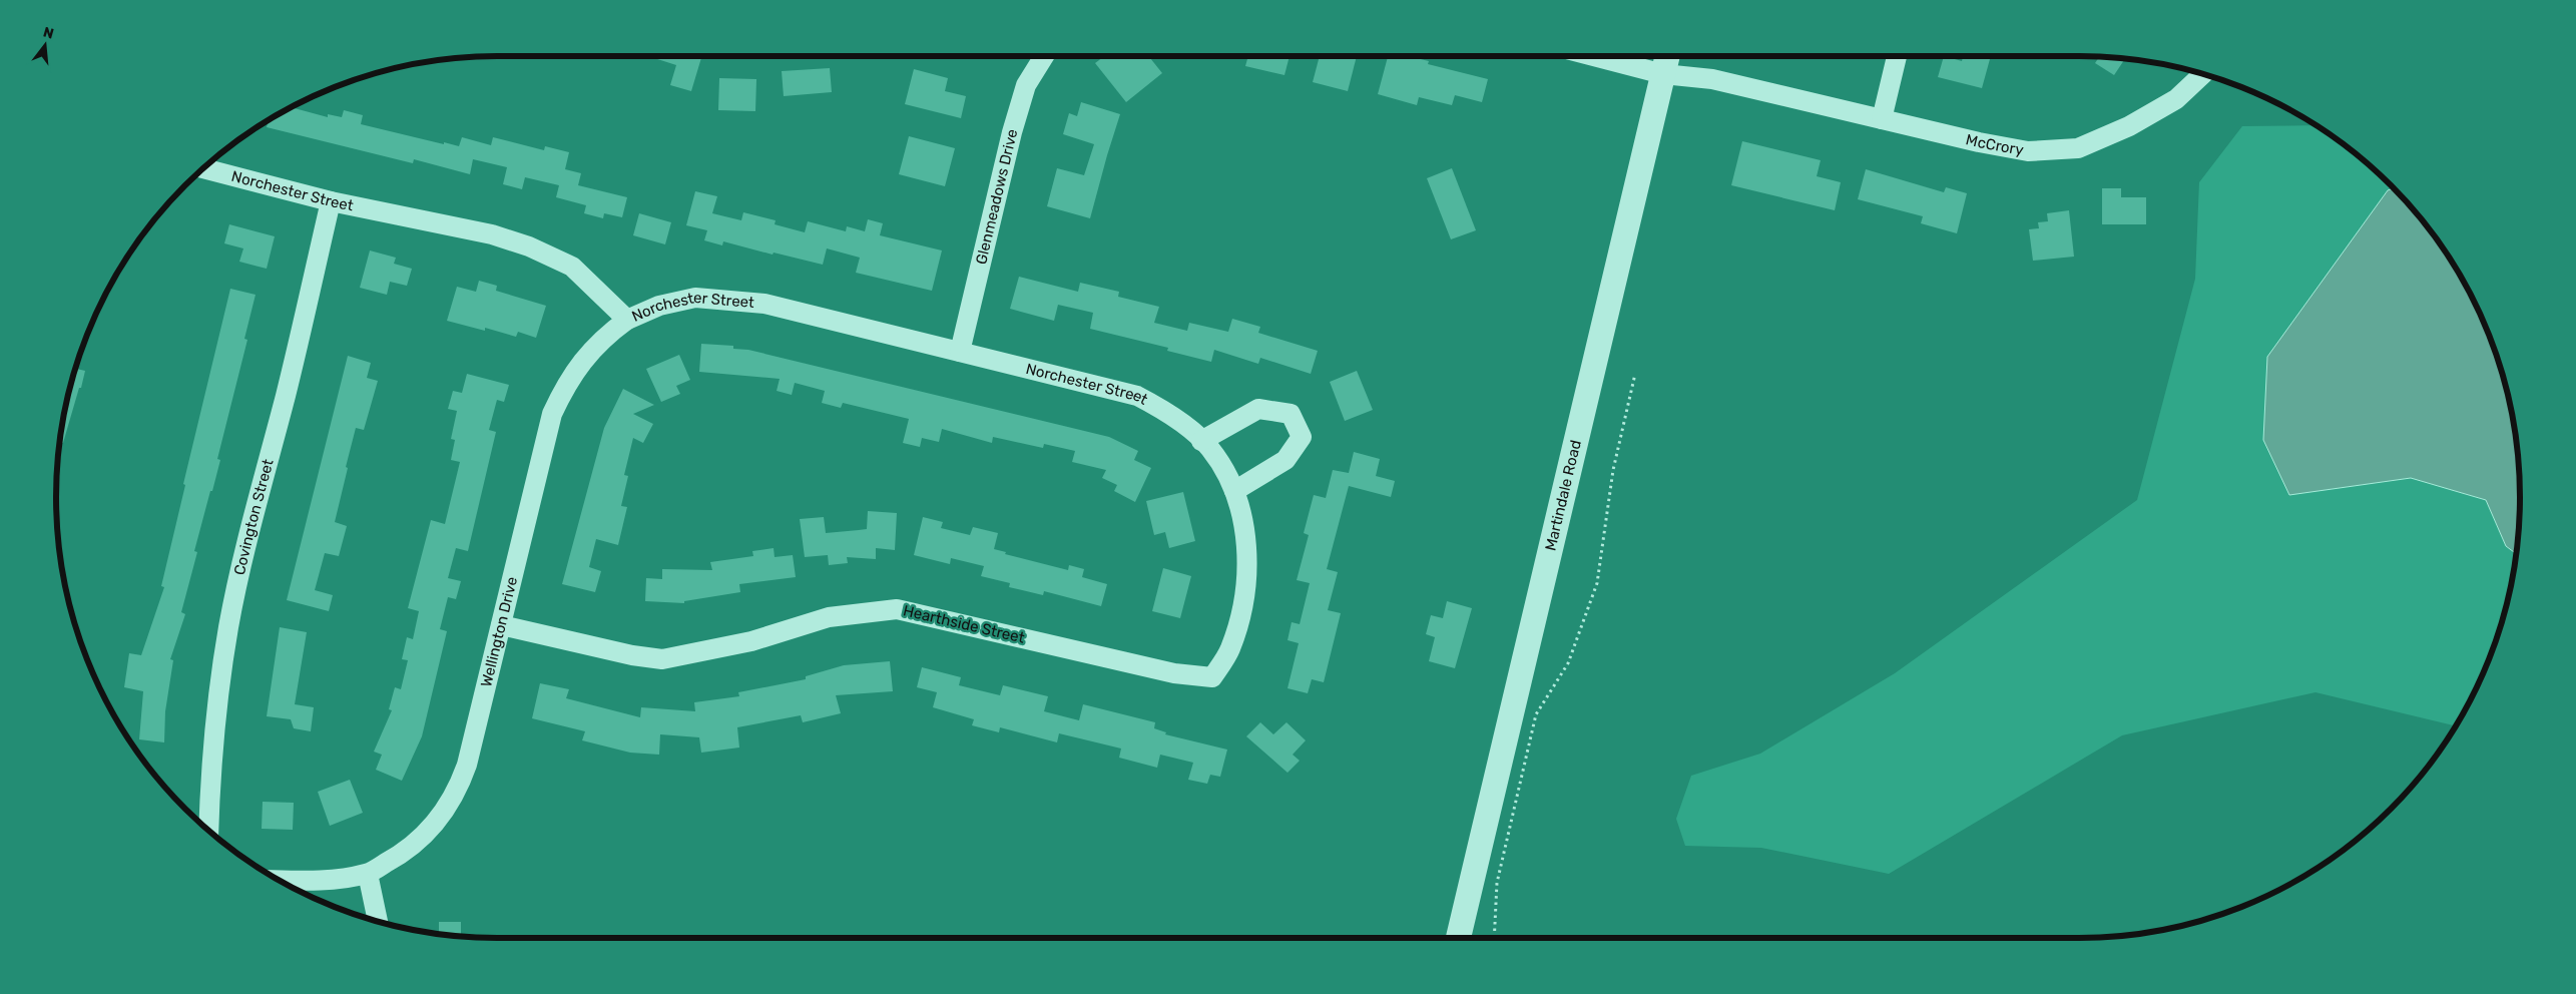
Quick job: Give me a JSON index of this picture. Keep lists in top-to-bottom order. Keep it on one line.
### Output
{"streets":{"street":["McCrory","Norchester Street","Glenmeadows Drive","Martindale Road","Covington Street","Hearthside Street","Wellington Drive"]},"crossings":[["McCrory","Martindale Road"],["Norchester Street","Glenmeadows Drive"],["Norchester Street","Covington Street"],["Norchester Street","Hearthside Street"],["Norchester Street","Wellington Drive"],["Hearthside Street","Wellington Drive"]],"north":"top"}
